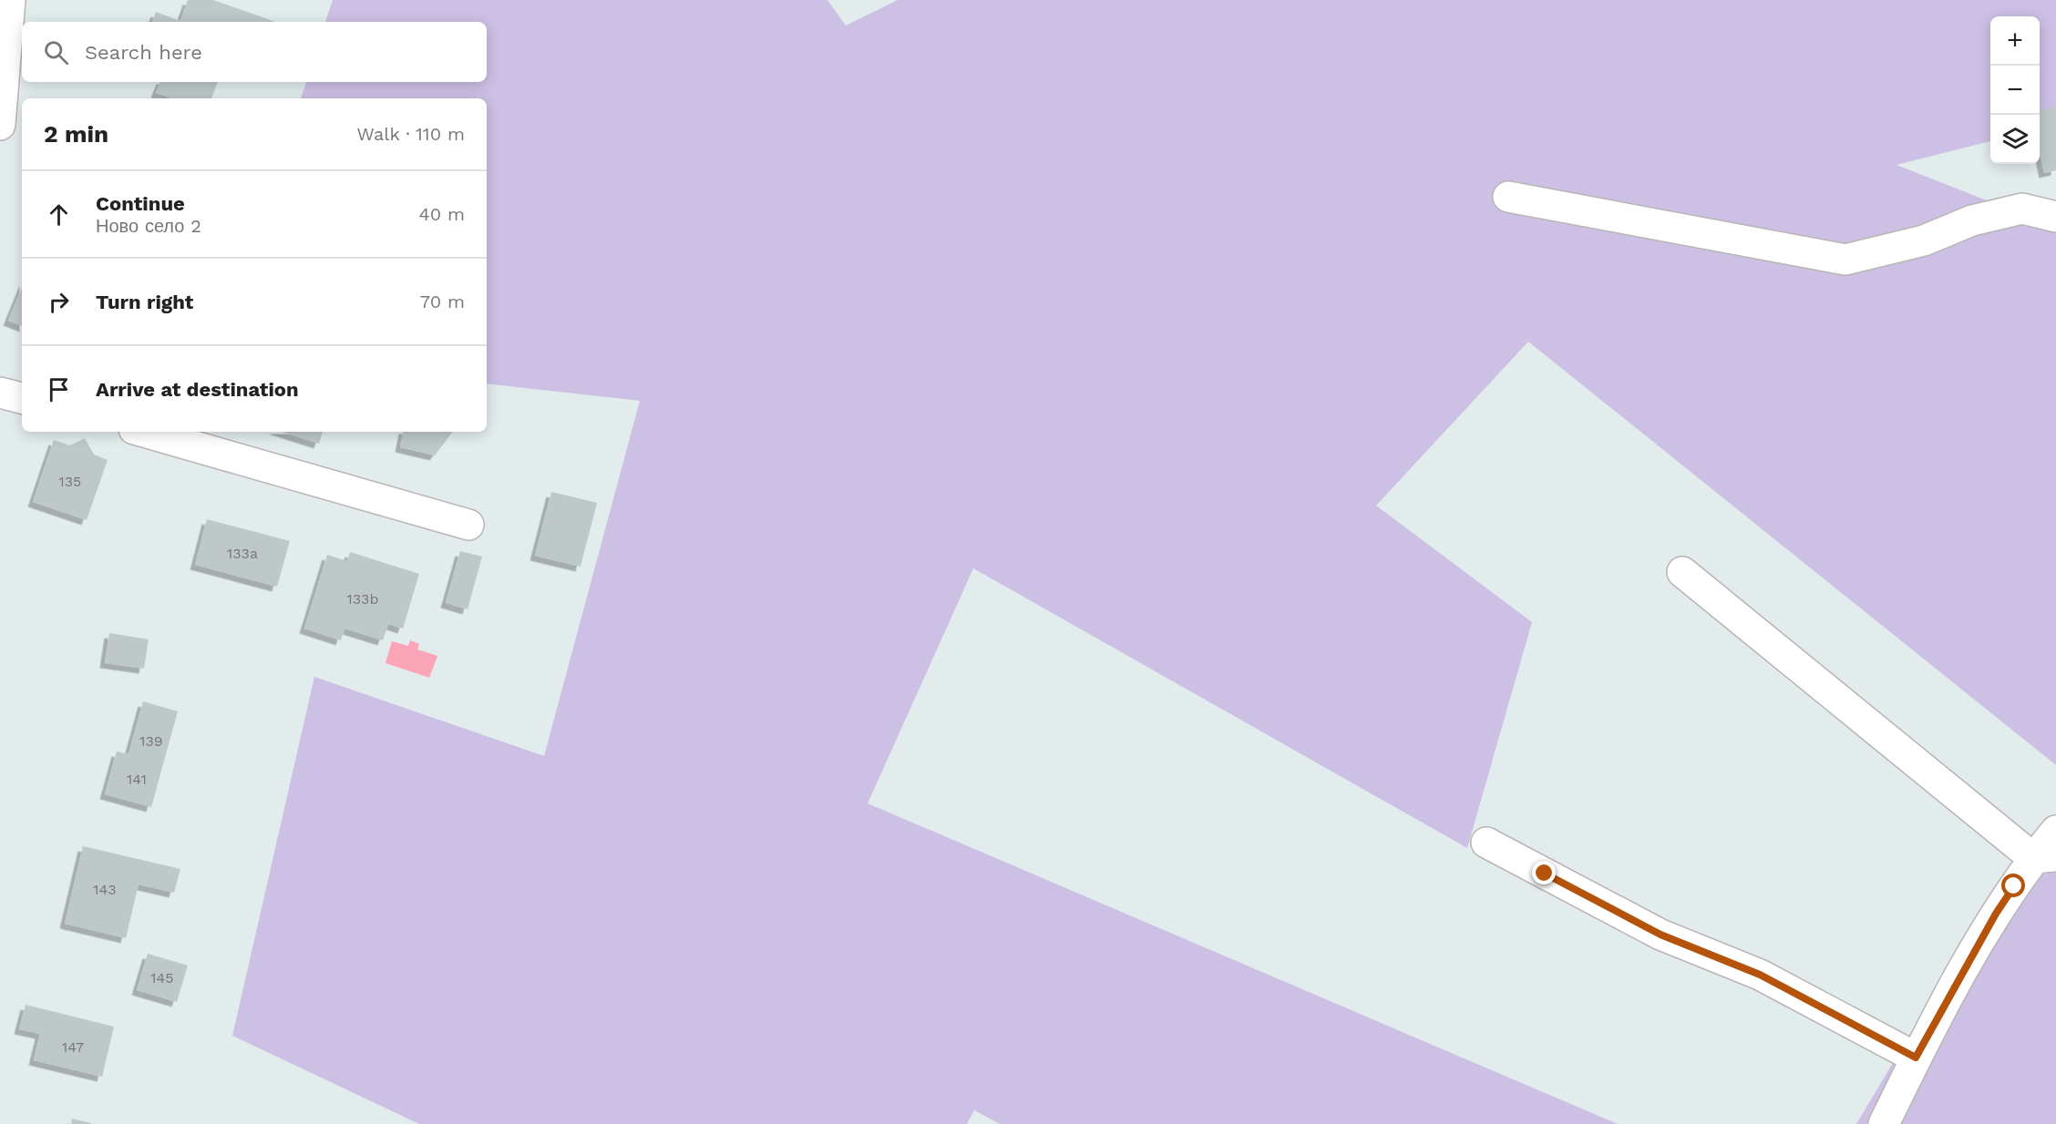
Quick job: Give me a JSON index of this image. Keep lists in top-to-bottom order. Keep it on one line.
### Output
{"house_numbers":["135","133a","133b","139","141","143","145","147"],"page":{"map_buttons":["+","−"],"search":"Search here","heading":["2 min","Walk · 110 m"],"list":[["Continue","Ново село 2","40 m"],["Turn right","70 m"],"Arrive at destination"]}}
